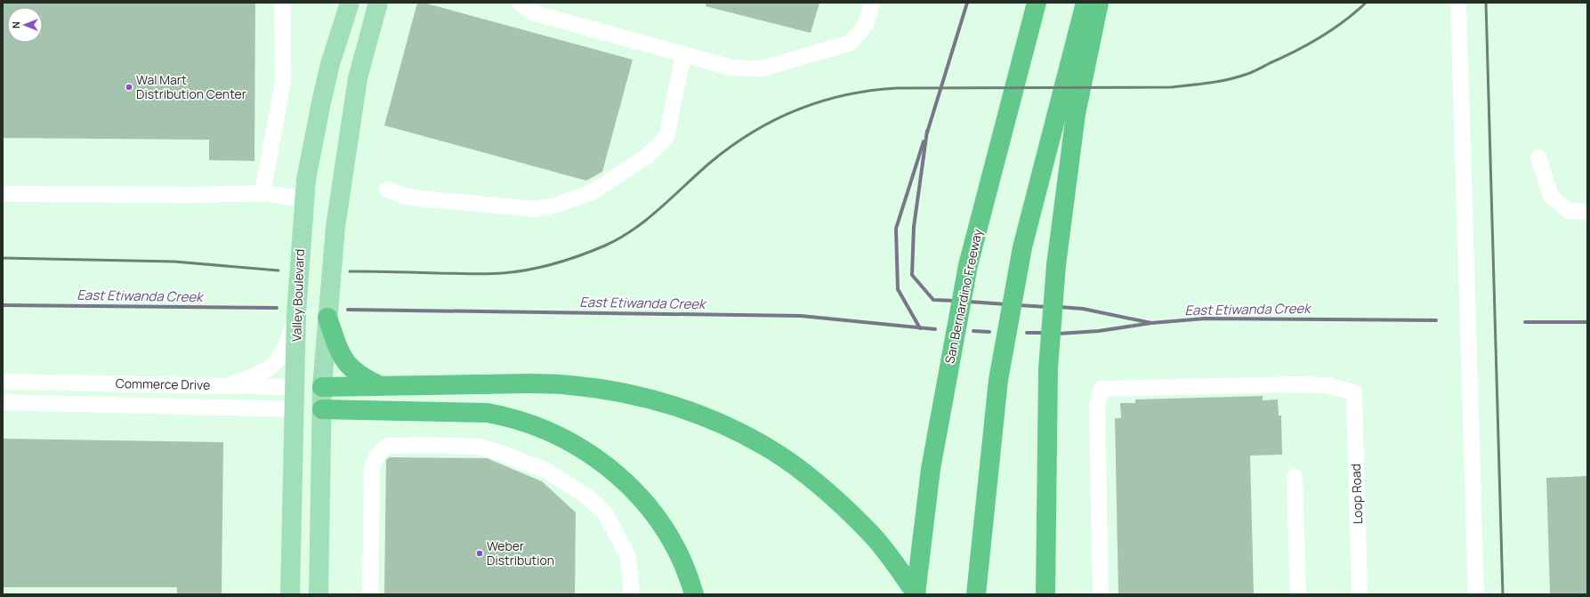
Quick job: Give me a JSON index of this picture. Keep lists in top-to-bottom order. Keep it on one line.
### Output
{"streets":{"highway":["San Bernardino Freeway"],"main road":["Valley Boulevard","Commerce Drive"],"street":["Loop Road"]},"crossings":[["Valley Boulevard","Commerce Drive"]],"water":["East Etiwanda Creek"],"places":["Wal Mart Distribution Center","Weber Distribution"],"north":"left"}
